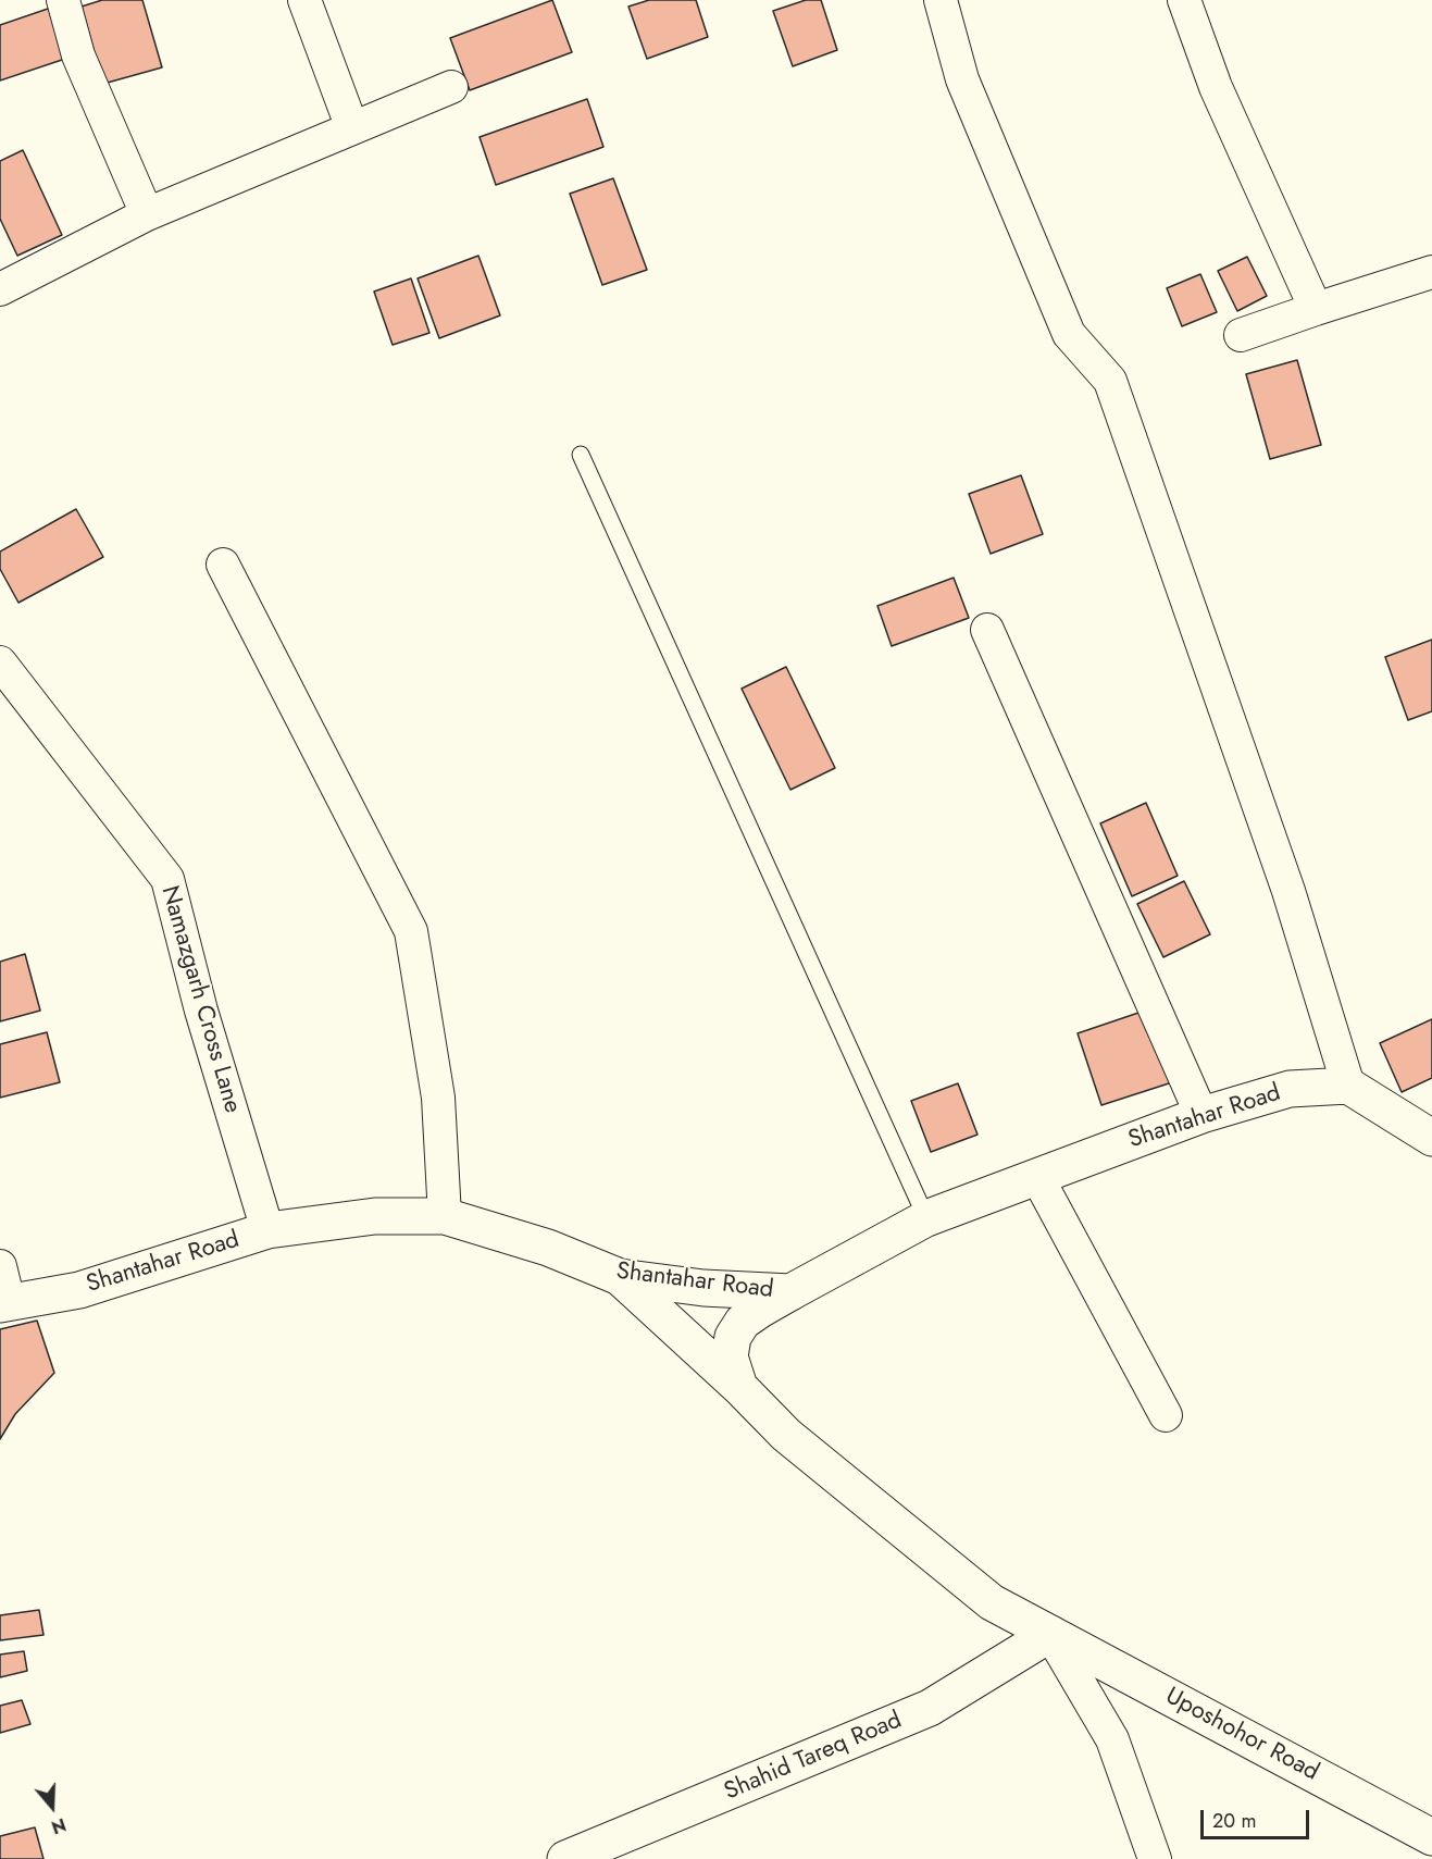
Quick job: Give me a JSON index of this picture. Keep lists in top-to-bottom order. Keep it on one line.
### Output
{"streets":{"main road":["Shantahar Road","Uposhohor Road","Shahid Tareq Road"],"street":["Namazgarh Cross Lane"]},"crossings":[["Namazgarh Cross Lane","Shantahar Road"],["Shantahar Road","Uposhohor Road"],["Uposhohor Road","Shahid Tareq Road"]],"scale_bar":"20 m","north":"bottom"}
